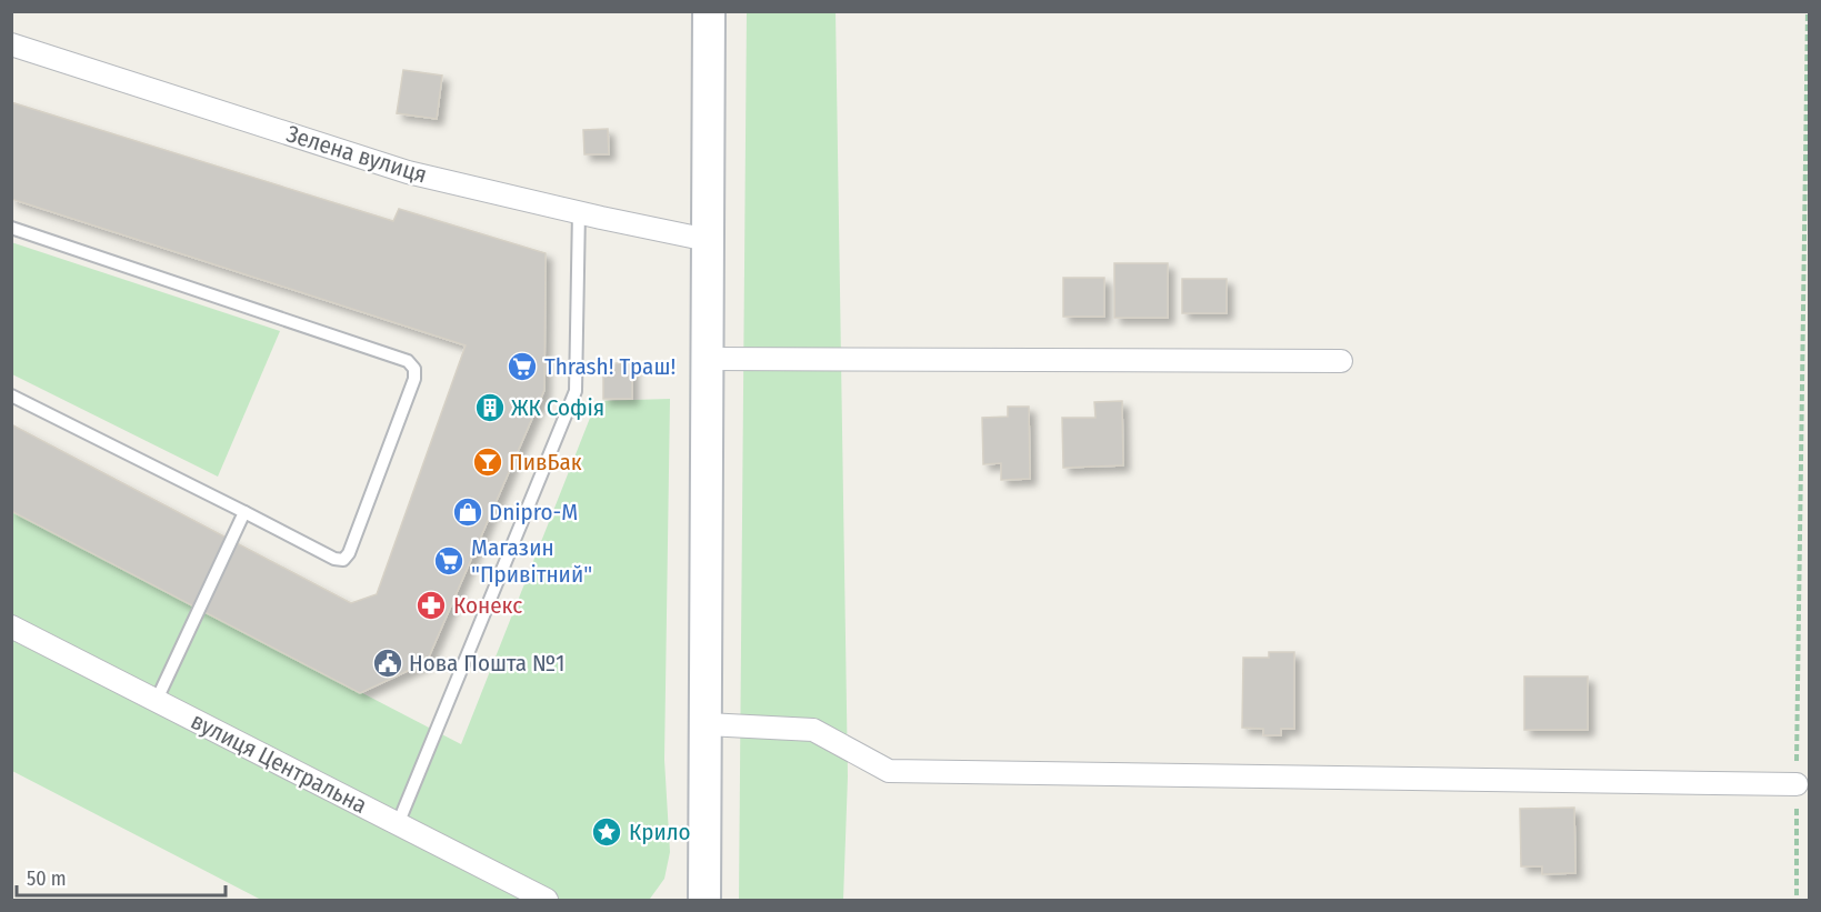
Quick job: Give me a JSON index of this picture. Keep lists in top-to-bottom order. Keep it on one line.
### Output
{"streets":{"street":["Зелена вулиця","вулиця Центральна"]},"places":{"supermarket":["Thrash! Траш!","Магазин \"Привітний\""],"building":["ЖК Софія"],"bar":["ПивБак"],"shop":["Dnipro-M"],"pharmacy":["Конекс"],"public building":["Нова Пошта №1"],"place":["Крило"]},"scale_bar":"50 m"}
